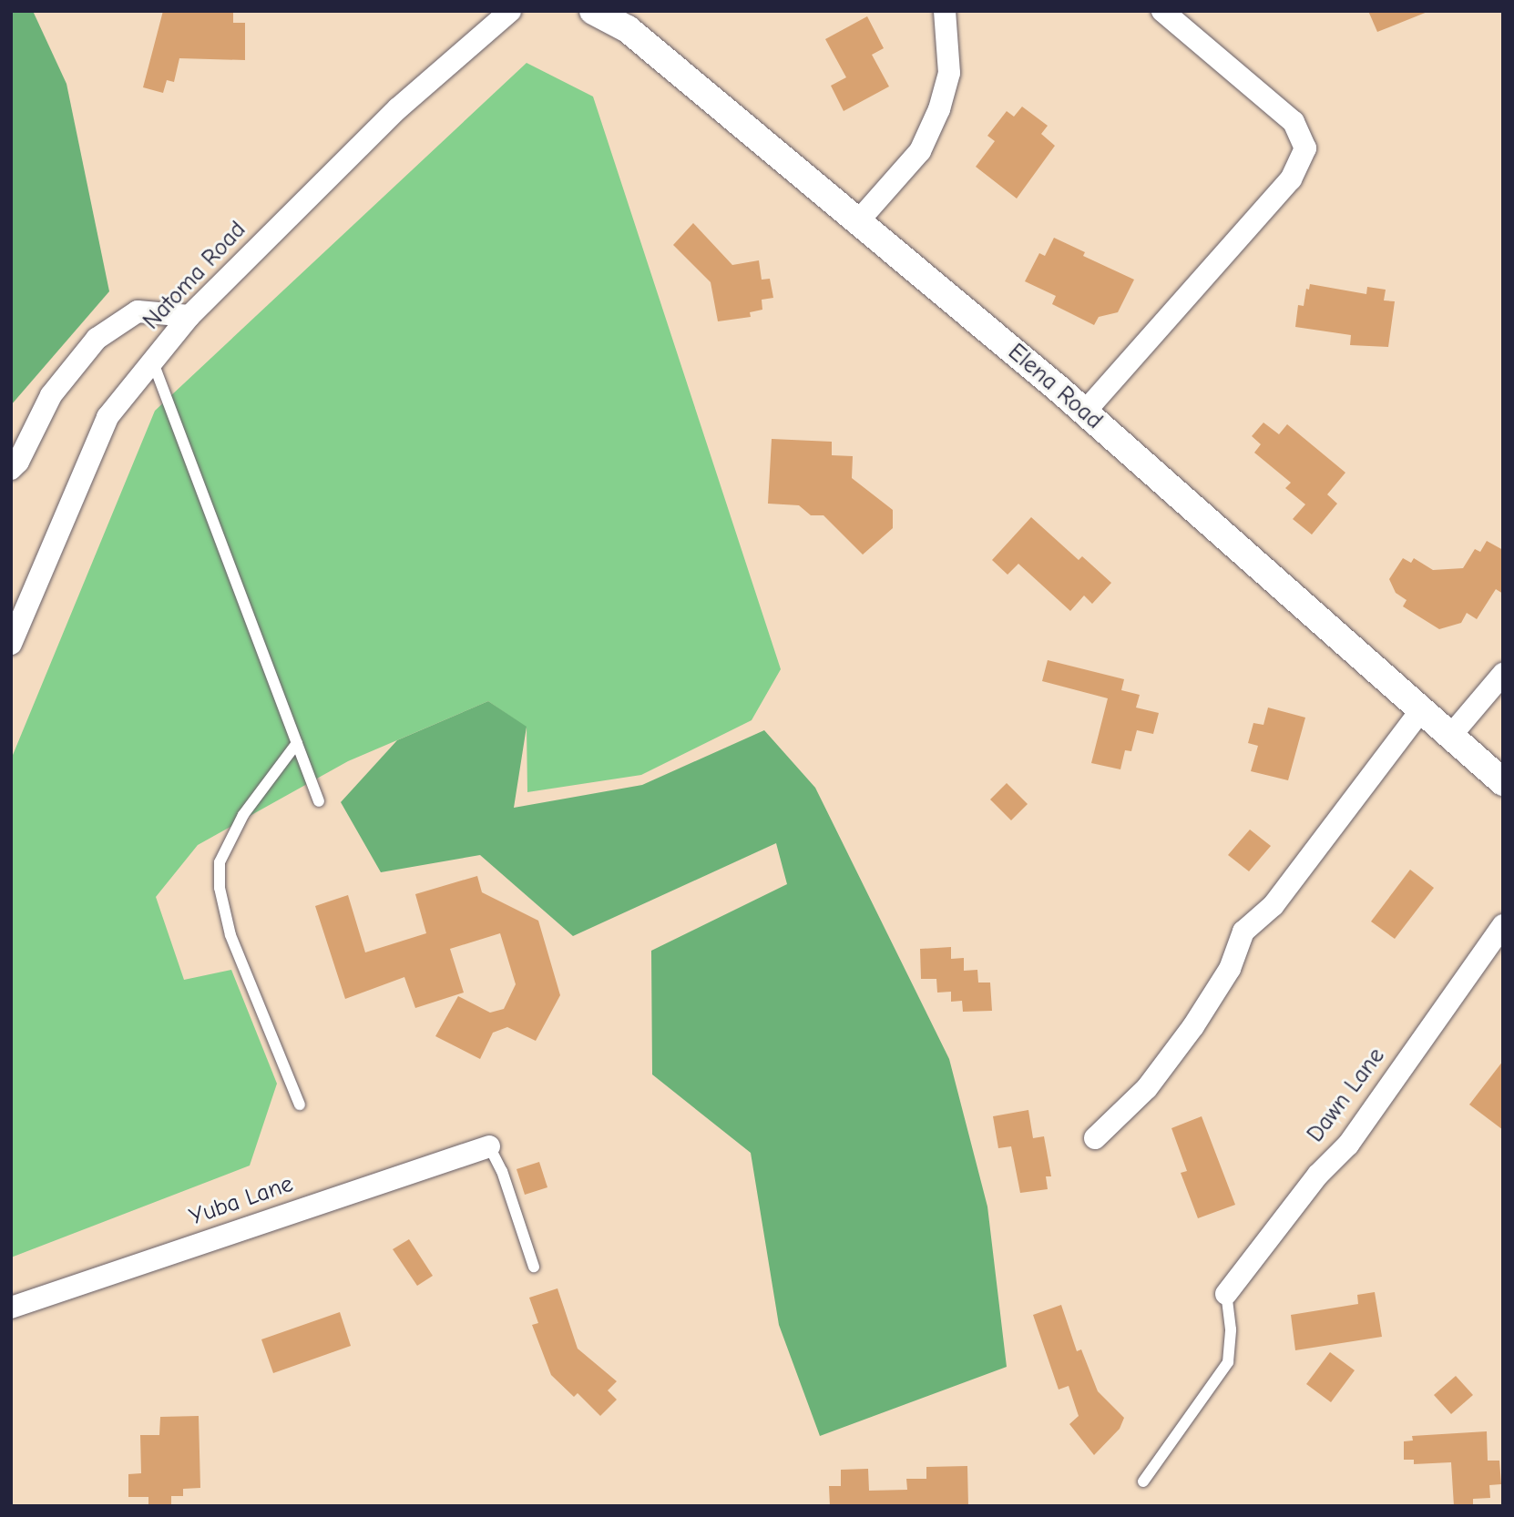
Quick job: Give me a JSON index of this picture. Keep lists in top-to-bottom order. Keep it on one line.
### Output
{"streets":{"street":["Natoma Road","Elena Road","Dawn Lane","Yuba Lane"]}}
